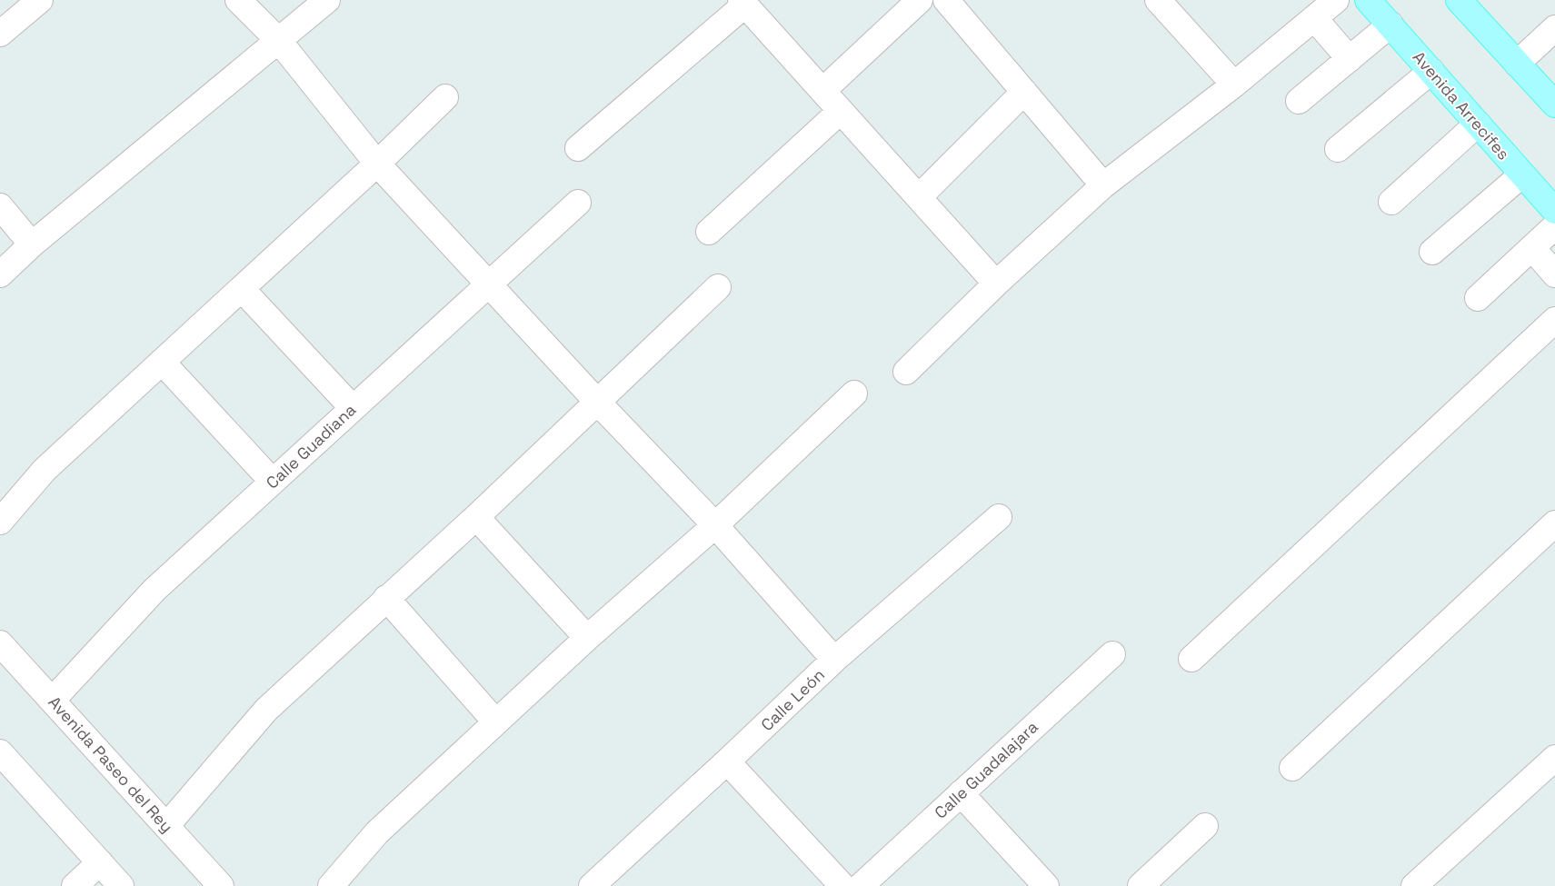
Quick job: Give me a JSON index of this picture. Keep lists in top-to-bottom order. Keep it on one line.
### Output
{"streets":{"main road":["Avenida Arrecifes"],"street":["Calle Guadiana","Calle León","Avenida Paseo del Rey","Calle Guadalajara"]},"crossings":[["Calle Guadiana","Avenida Paseo del Rey"]]}
